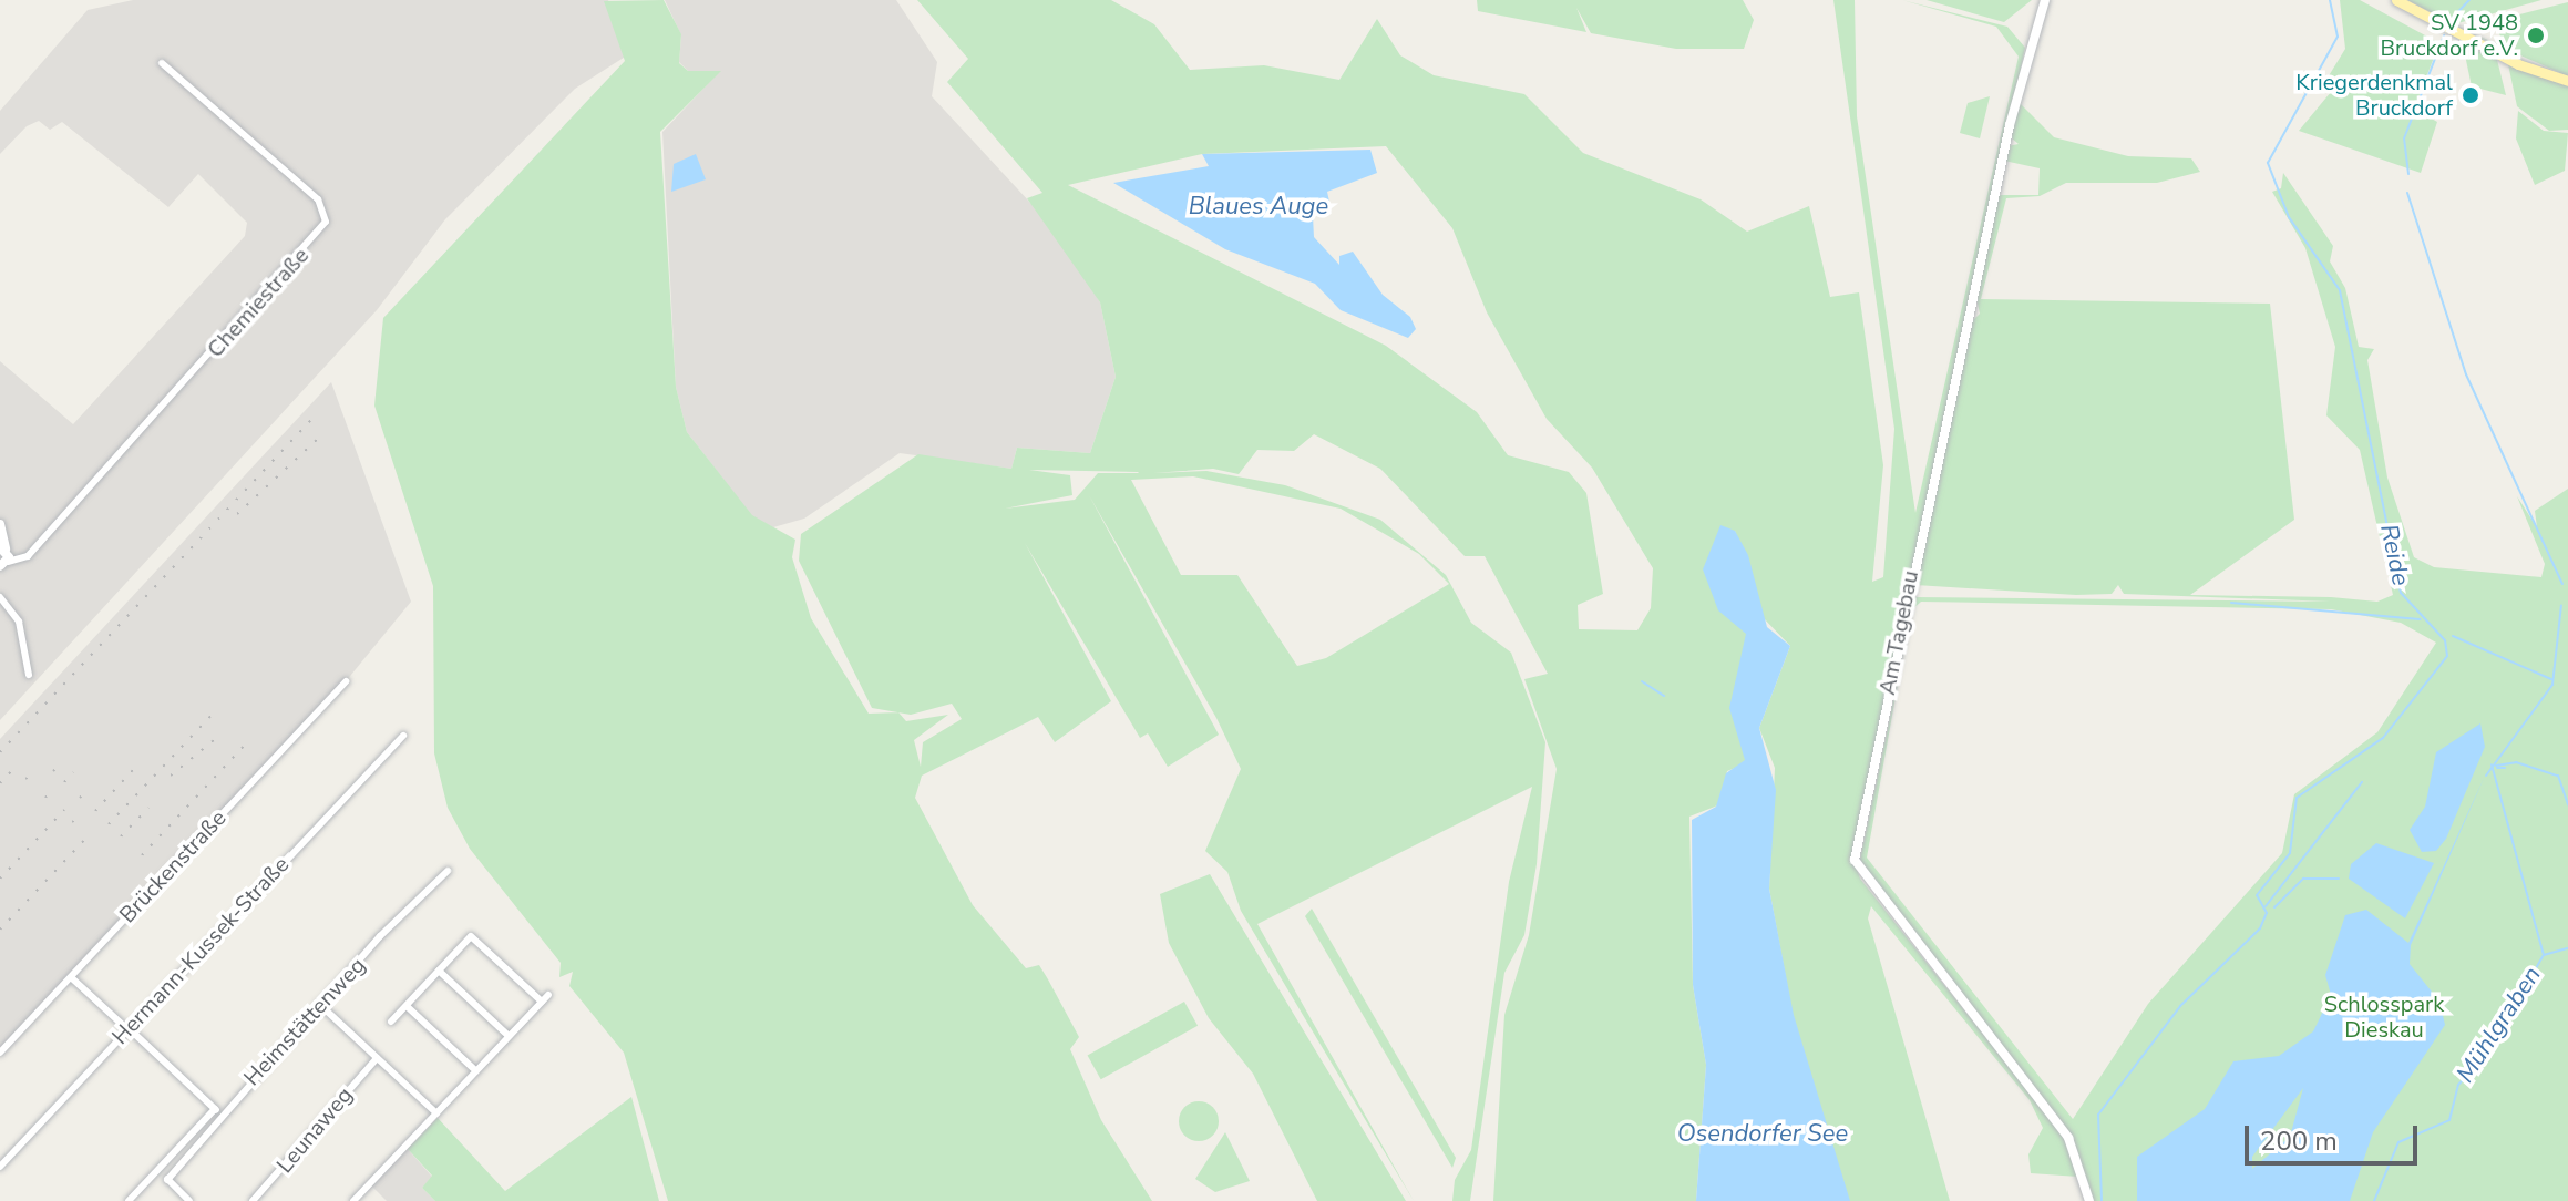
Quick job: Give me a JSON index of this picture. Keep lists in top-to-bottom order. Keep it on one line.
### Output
{"streets":{"street":["Chemiestraße","Am Tagebau","Brückenstraße","Hermann-Kussek-Straße","Heimstättenweg","Leunaweg"]},"water":["Blaues Auge","Reide","Mühlgraben","Osendorfer See"],"parks":["Schlosspark Dieskau"],"places":["SV 1948 Bruckdorf e.V.","Kriegerdenkmal Bruckdorf"],"scale_bar":"200 m"}
